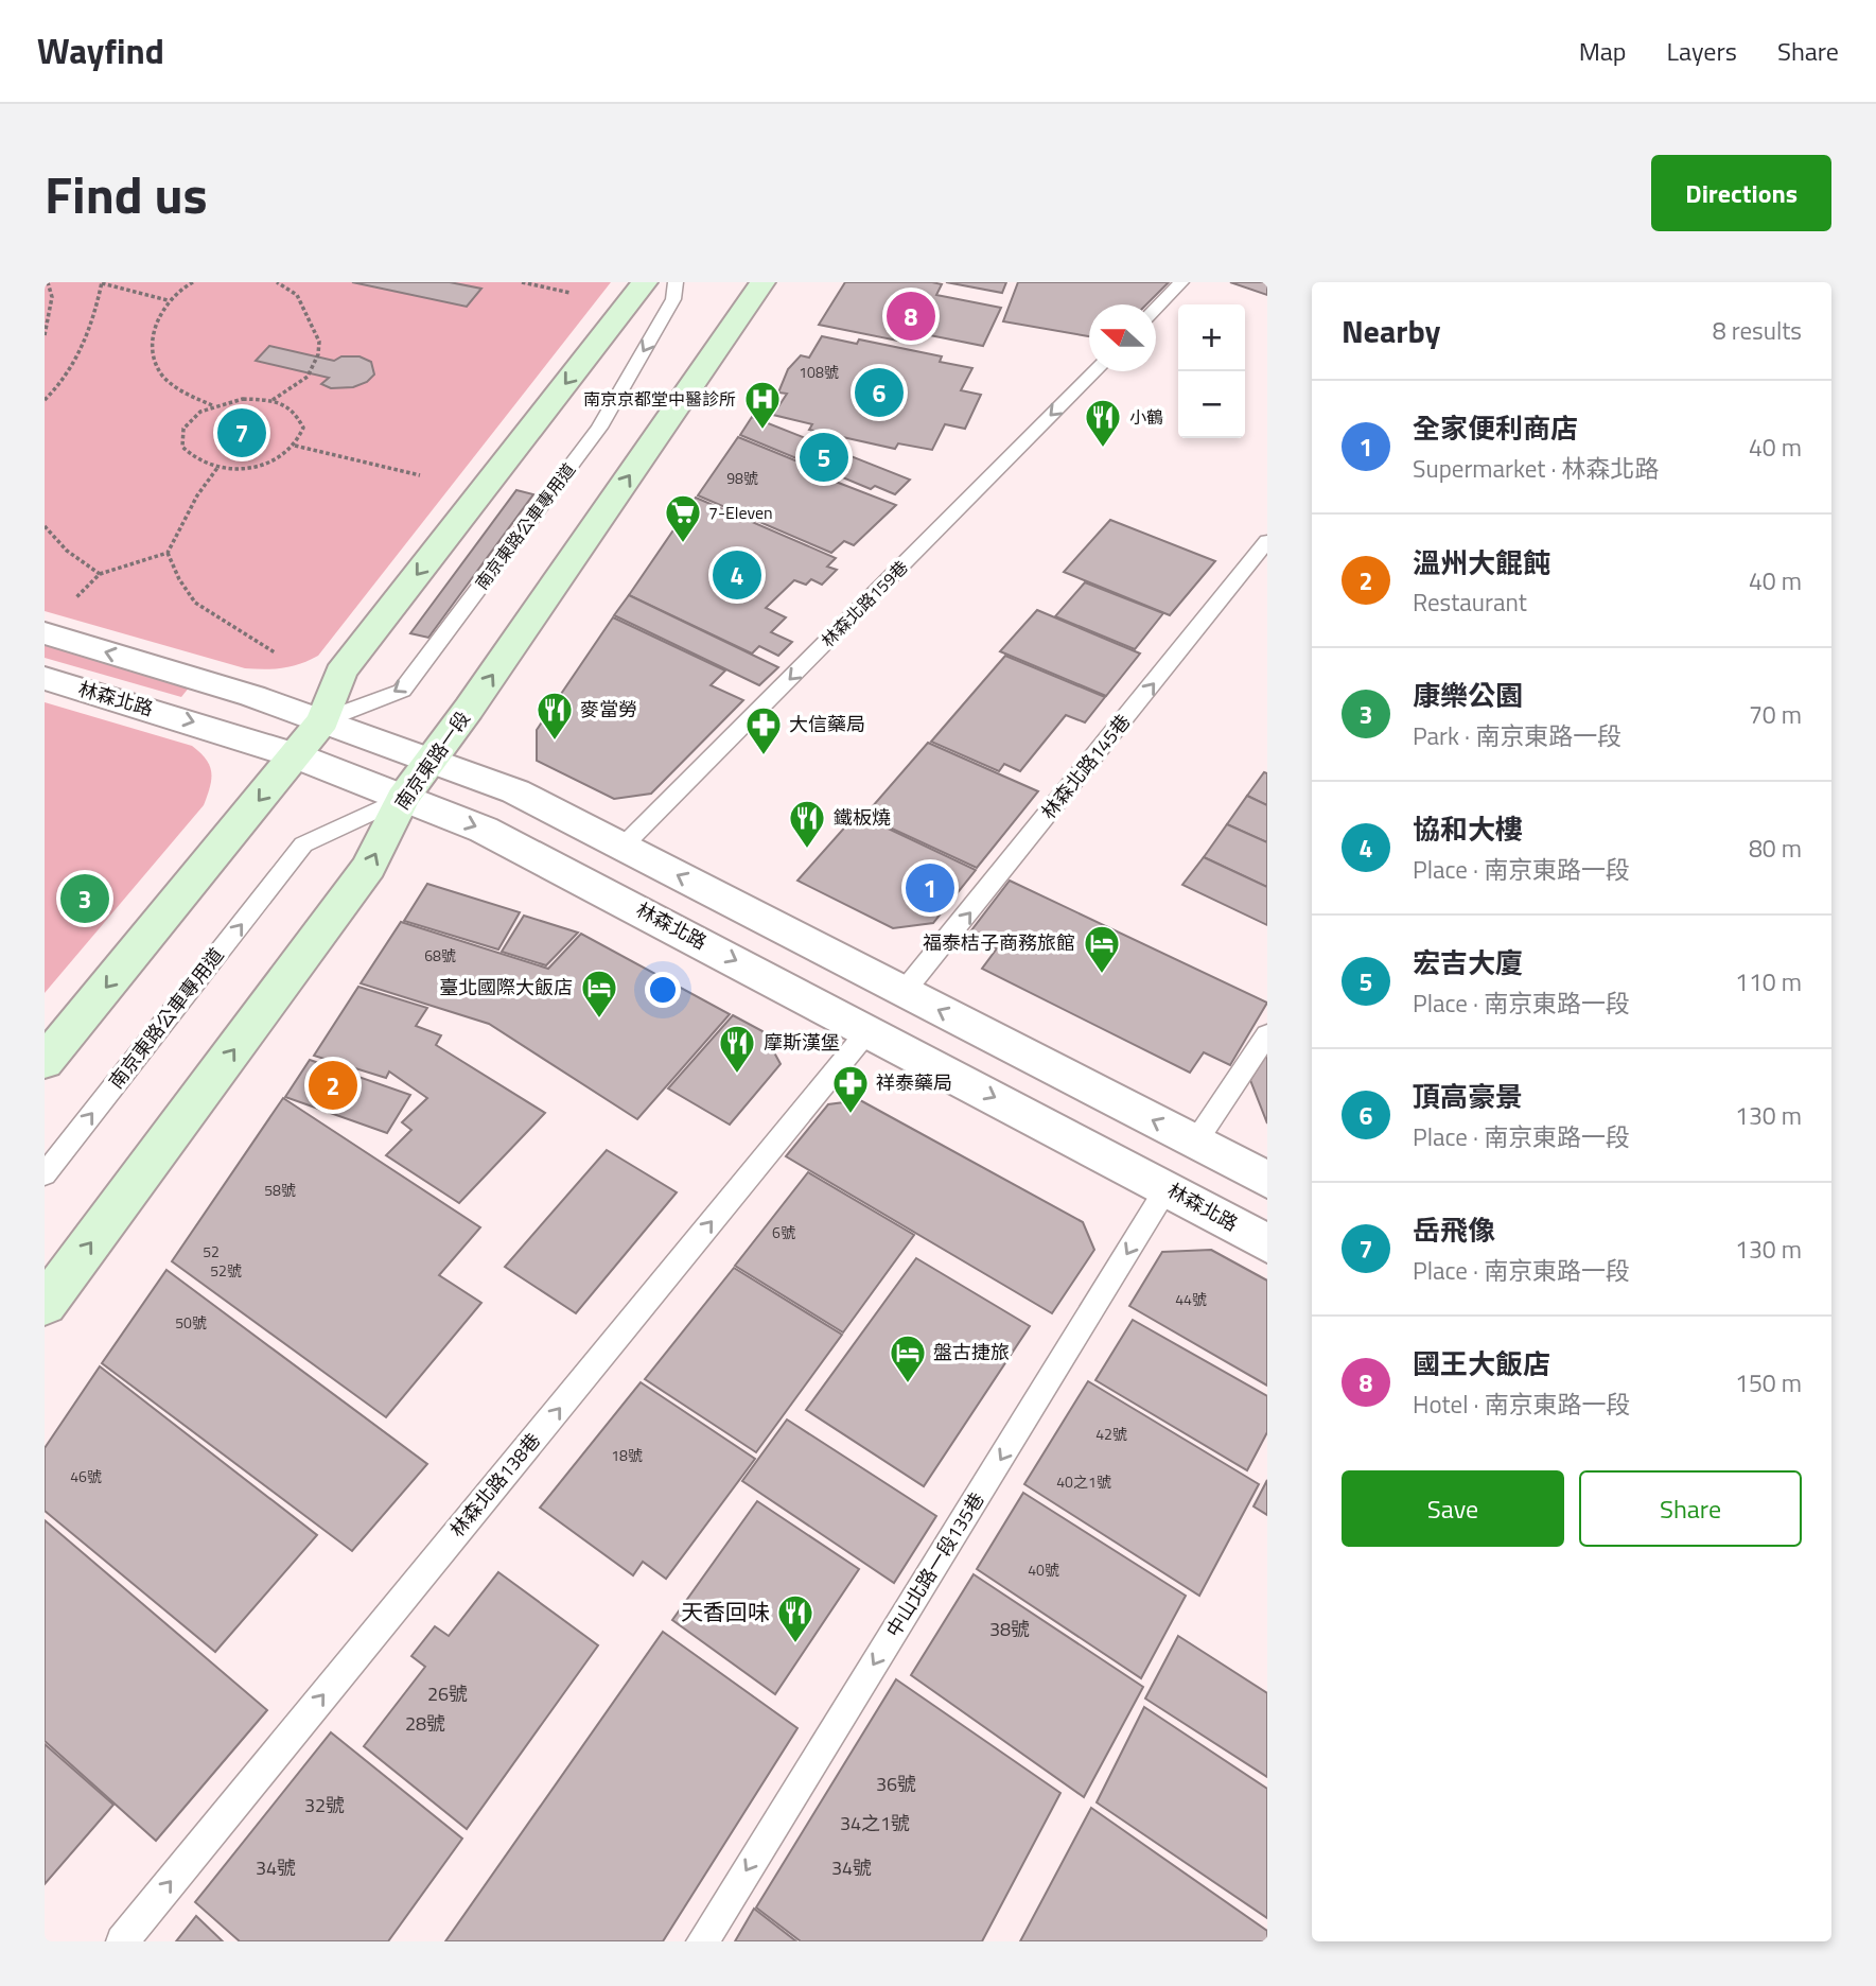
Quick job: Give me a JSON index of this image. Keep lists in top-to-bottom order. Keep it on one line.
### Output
{"streets":{"main road":["南京東路一段"],"street":["林森北路"],"lane":["南京東路公車專用道","林森北路159巷","林森北路145巷","林森北路138巷","中山北路一段135巷"]},"crossings":[["南京東路公車專用道","林森北路"],["南京東路公車專用道","南京東路一段"],["林森北路","南京東路一段"],["林森北路","林森北路138巷"],["林森北路","中山北路一段135巷"]],"one_way":["林森北路159巷","林森北路145巷","林森北路138巷","中山北路一段135巷"],"places":{"hospital":["南京京都堂中醫診所"],"restaurant":["小鶴","麥當勞","鐵板燒","摩斯漢堡","天香回味"],"supermarket":["7-Eleven"],"pharmacy":["大信藥局","祥泰藥局"],"hotel":["福泰桔子商務旅館","臺北國際大飯店","盤古捷旅"]},"house_numbers":["108號","98號","68號","58號","6號","52","52號","44號","50號","42號","18號","46號","40之1號","40號","38號","26號","28號","36號","32號","34之1號","34號","34號"],"north":"left","page":{"header":"Wayfind","nav":["Map","Layers","Share"],"title":"Find us","buttons":["Directions",["Save","Share"]],"heading":["Nearby","8 results"],"pins":["8","6","7","5","4","1","3","2"],"map_buttons":["+","−"],"list":[{"mark":"1","name":"全家便利商店","note":"Supermarket · 林森北路","value":"40 m"},{"mark":"2","name":"溫州大餛飩","note":"Restaurant","value":"40 m"},{"mark":"3","name":"康樂公園","note":"Park · 南京東路一段","value":"70 m"},{"mark":"4","name":"協和大樓","note":"Place · 南京東路一段","value":"80 m"},{"mark":"5","name":"宏吉大廈","note":"Place · 南京東路一段","value":"110 m"},{"mark":"6","name":"頂高豪景","note":"Place · 南京東路一段","value":"130 m"},{"mark":"7","name":"岳飛像","note":"Place · 南京東路一段","value":"130 m"},{"mark":"8","name":"國王大飯店","note":"Hotel · 南京東路一段","value":"150 m"}]}}
